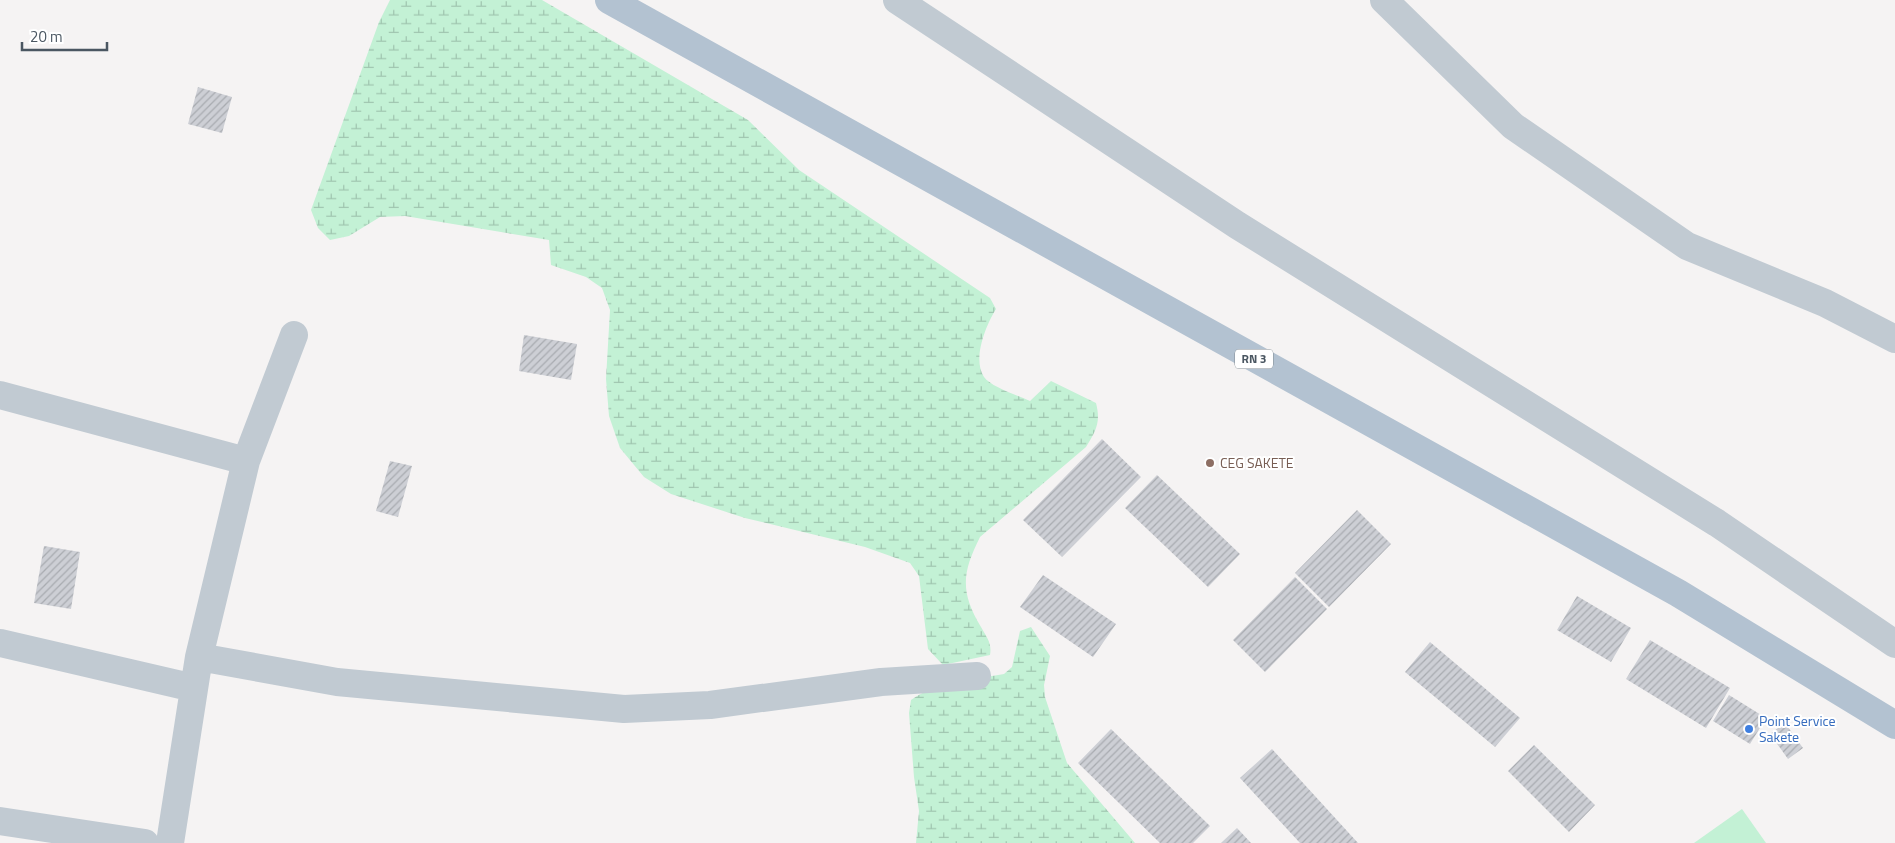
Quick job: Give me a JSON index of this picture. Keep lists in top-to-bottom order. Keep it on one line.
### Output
{"streets":{"main road":["RN 3"]},"places":["CEG SAKETE","Point Service Sakete"],"scale_bar":"20 m"}
